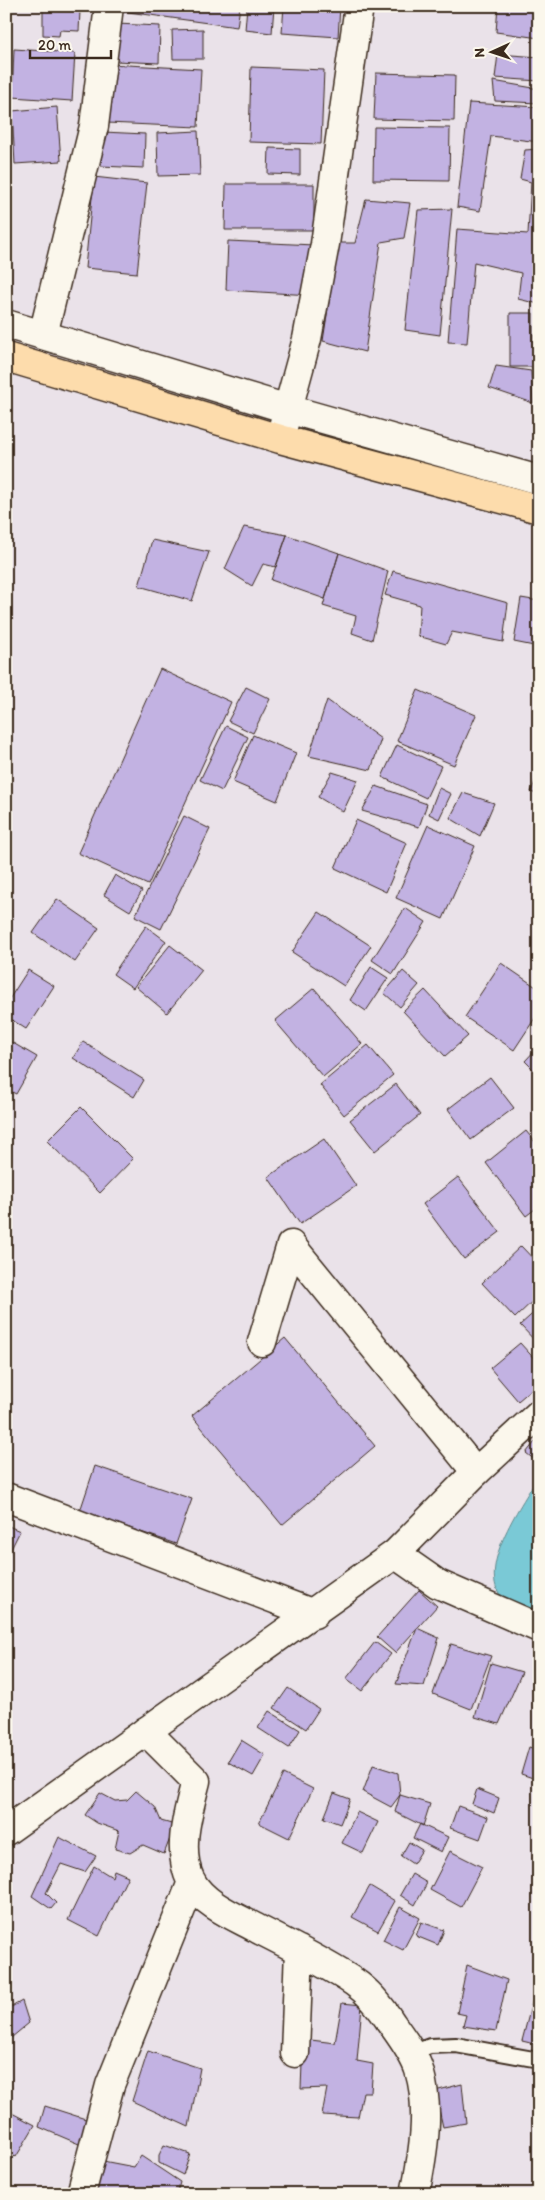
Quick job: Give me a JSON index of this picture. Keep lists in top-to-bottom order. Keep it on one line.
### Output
{"scale_bar":"20 m","north":"left"}
